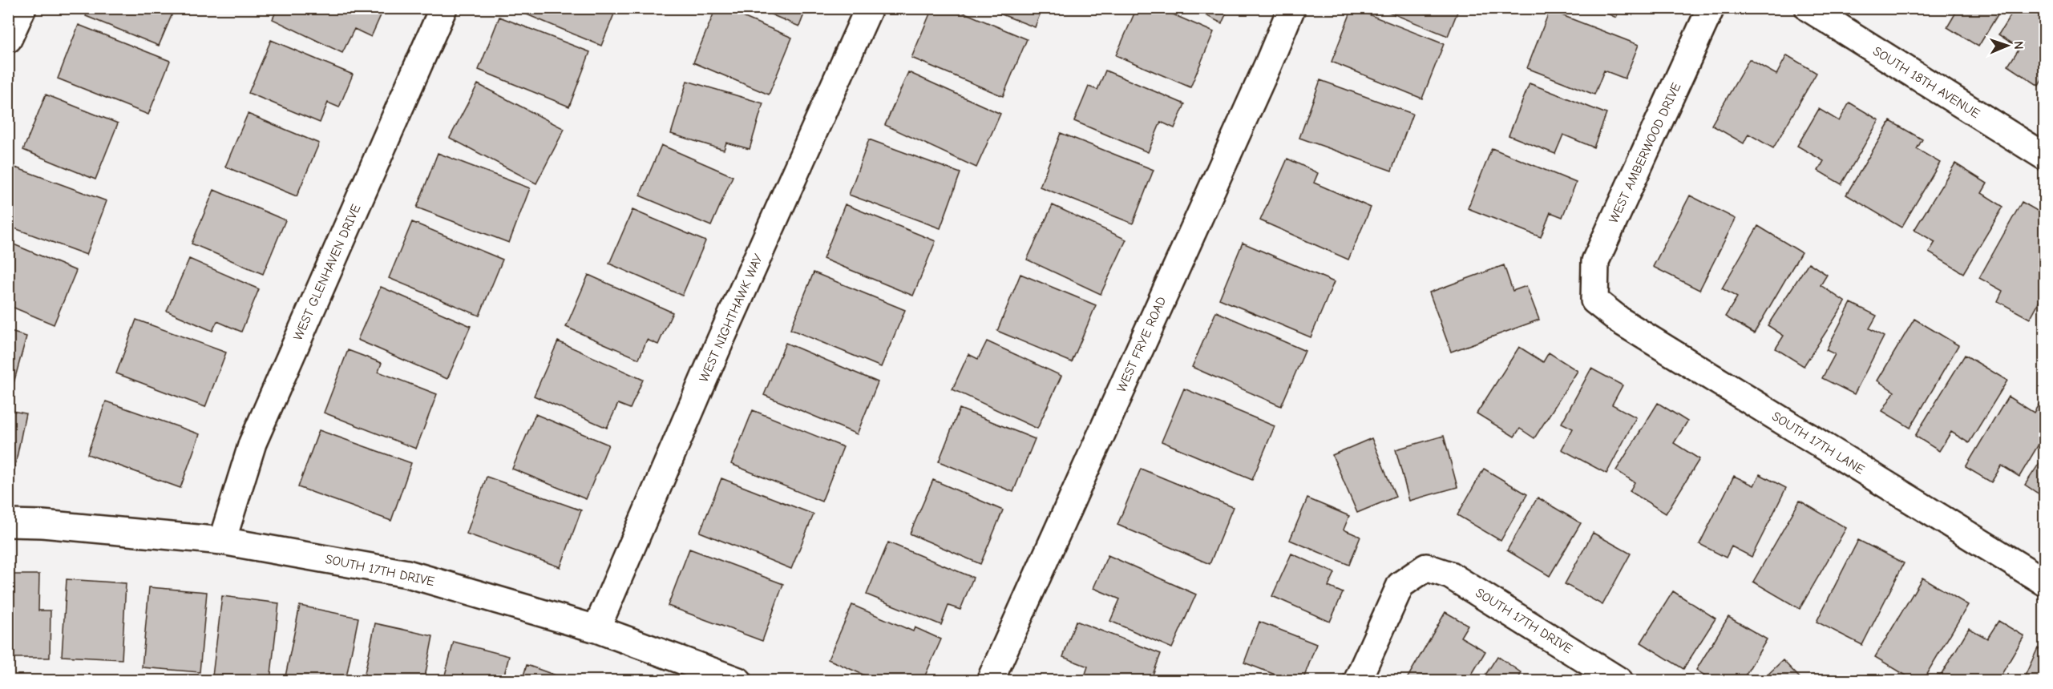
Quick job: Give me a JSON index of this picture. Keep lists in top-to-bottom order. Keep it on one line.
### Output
{"streets":{"street":["SOUTH 18TH AVENUE","WEST AMBERWOOD DRIVE","WEST GLENHAVEN DRIVE","WEST NIGHTHAWK WAY","WEST FRYE ROAD","SOUTH 17TH LANE","SOUTH 17TH DRIVE"]},"crossings":[["WEST AMBERWOOD DRIVE","SOUTH 17TH LANE"],["WEST GLENHAVEN DRIVE","SOUTH 17TH DRIVE"],["WEST NIGHTHAWK WAY","SOUTH 17TH DRIVE"]],"north":"right"}
